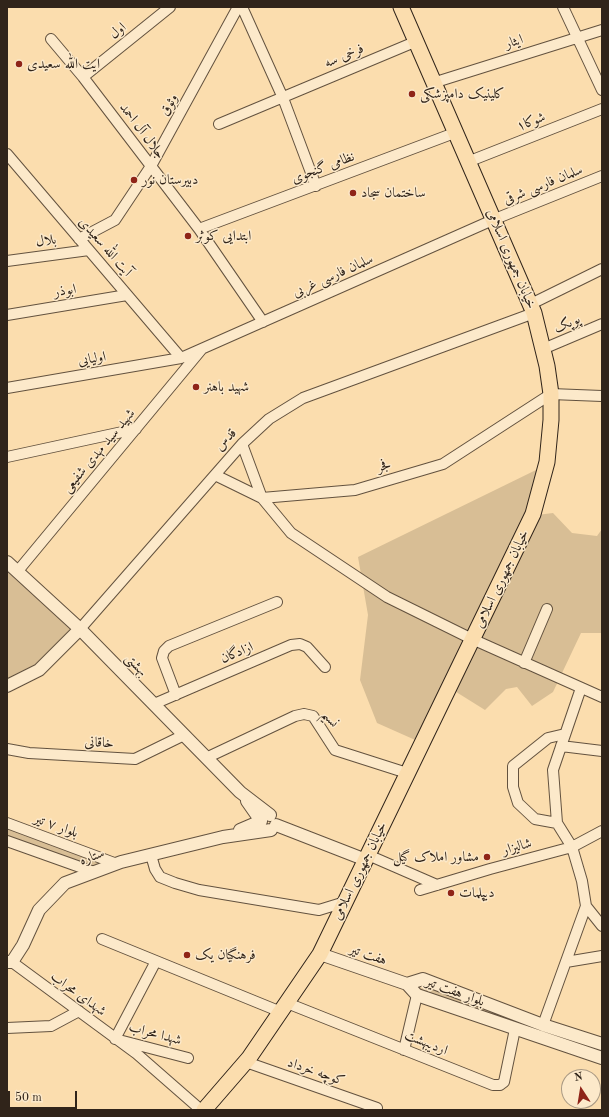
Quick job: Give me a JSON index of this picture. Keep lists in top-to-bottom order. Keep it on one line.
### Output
{"streets":{"main road":["خیابان جمهوری اسلامی"],"street":["اول","ایثار","فرخی سه","وثوق","شوکا۱","جلال آل احمد","نظامی گنجوی","سلمان فارسی شرقی","بلال","آیت الله سعیدی","سلمان فارسی غربی","ابوذر","پوپک","اولیایی","قدس","شهید سید مهدی شفیعی","فجر","ازادگان","بهشتی","نسیم","خاقانی","بلوار ۷ تیر","شالیزار","ستاره","هفت تیر","بلوار هفت تیر","شهدای محراب","شهدا محراب","اردیبهشت","کوچه خرداد"]},"crossings":[["اول","جلال آل احمد"],["ایثار","خیابان جمهوری اسلامی"],["فرخی سه","خیابان جمهوری اسلامی"],["وثوق","جلال آل احمد"],["وثوق","آیت الله سعیدی"],["شوکا۱","خیابان جمهوری اسلامی"],["جلال آل احمد","نظامی گنجوی"],["جلال آل احمد","سلمان فارسی غربی"],["نظامی گنجوی","خیابان جمهوری اسلامی"],["سلمان فارسی شرقی","خیابان جمهوری اسلامی"],["سلمان فارسی شرقی","سلمان فارسی غربی"],["بلال","آیت الله سعیدی"],["آیت الله سعیدی","سلمان فارسی غربی"],["آیت الله سعیدی","ابوذر"],["آیت الله سعیدی","اولیایی"],["خیابان جمهوری اسلامی","سلمان فارسی غربی"],["خیابان جمهوری اسلامی","پوپک"],["خیابان جمهوری اسلامی","قدس"],["خیابان جمهوری اسلامی","فجر"],["خیابان جمهوری اسلامی","نسیم"],["خیابان جمهوری اسلامی","هفت تیر"],["خیابان جمهوری اسلامی","اردیبهشت"],["خیابان جمهوری اسلامی","کوچه خرداد"],["سلمان فارسی غربی","اولیایی"],["سلمان فارسی غربی","شهید سید مهدی شفیعی"],["قدس","بهشتی"],["شهید سید مهدی شفیعی","بهشتی"],["ازادگان","بهشتی"],["بهشتی","نسیم"],["بهشتی","خاقانی"],["بهشتی","ستاره"],["بلوار ۷ تیر","ستاره"],["ستاره","شهدای محراب"],["هفت تیر","بلوار هفت تیر"],["بلوار هفت تیر","اردیبهشت"],["شهدای محراب","شهدا محراب"]],"places":["ایت الله سعیدی","کلینیک دامپزشکی","دبیرستان نور","ساختمان سجاد","ابتدایی کوثر","شهید باهنر","مشاور املاک گیل","دیپلمات","فرهنگیان یک"],"scale_bar":"50 m","north":"top"}
